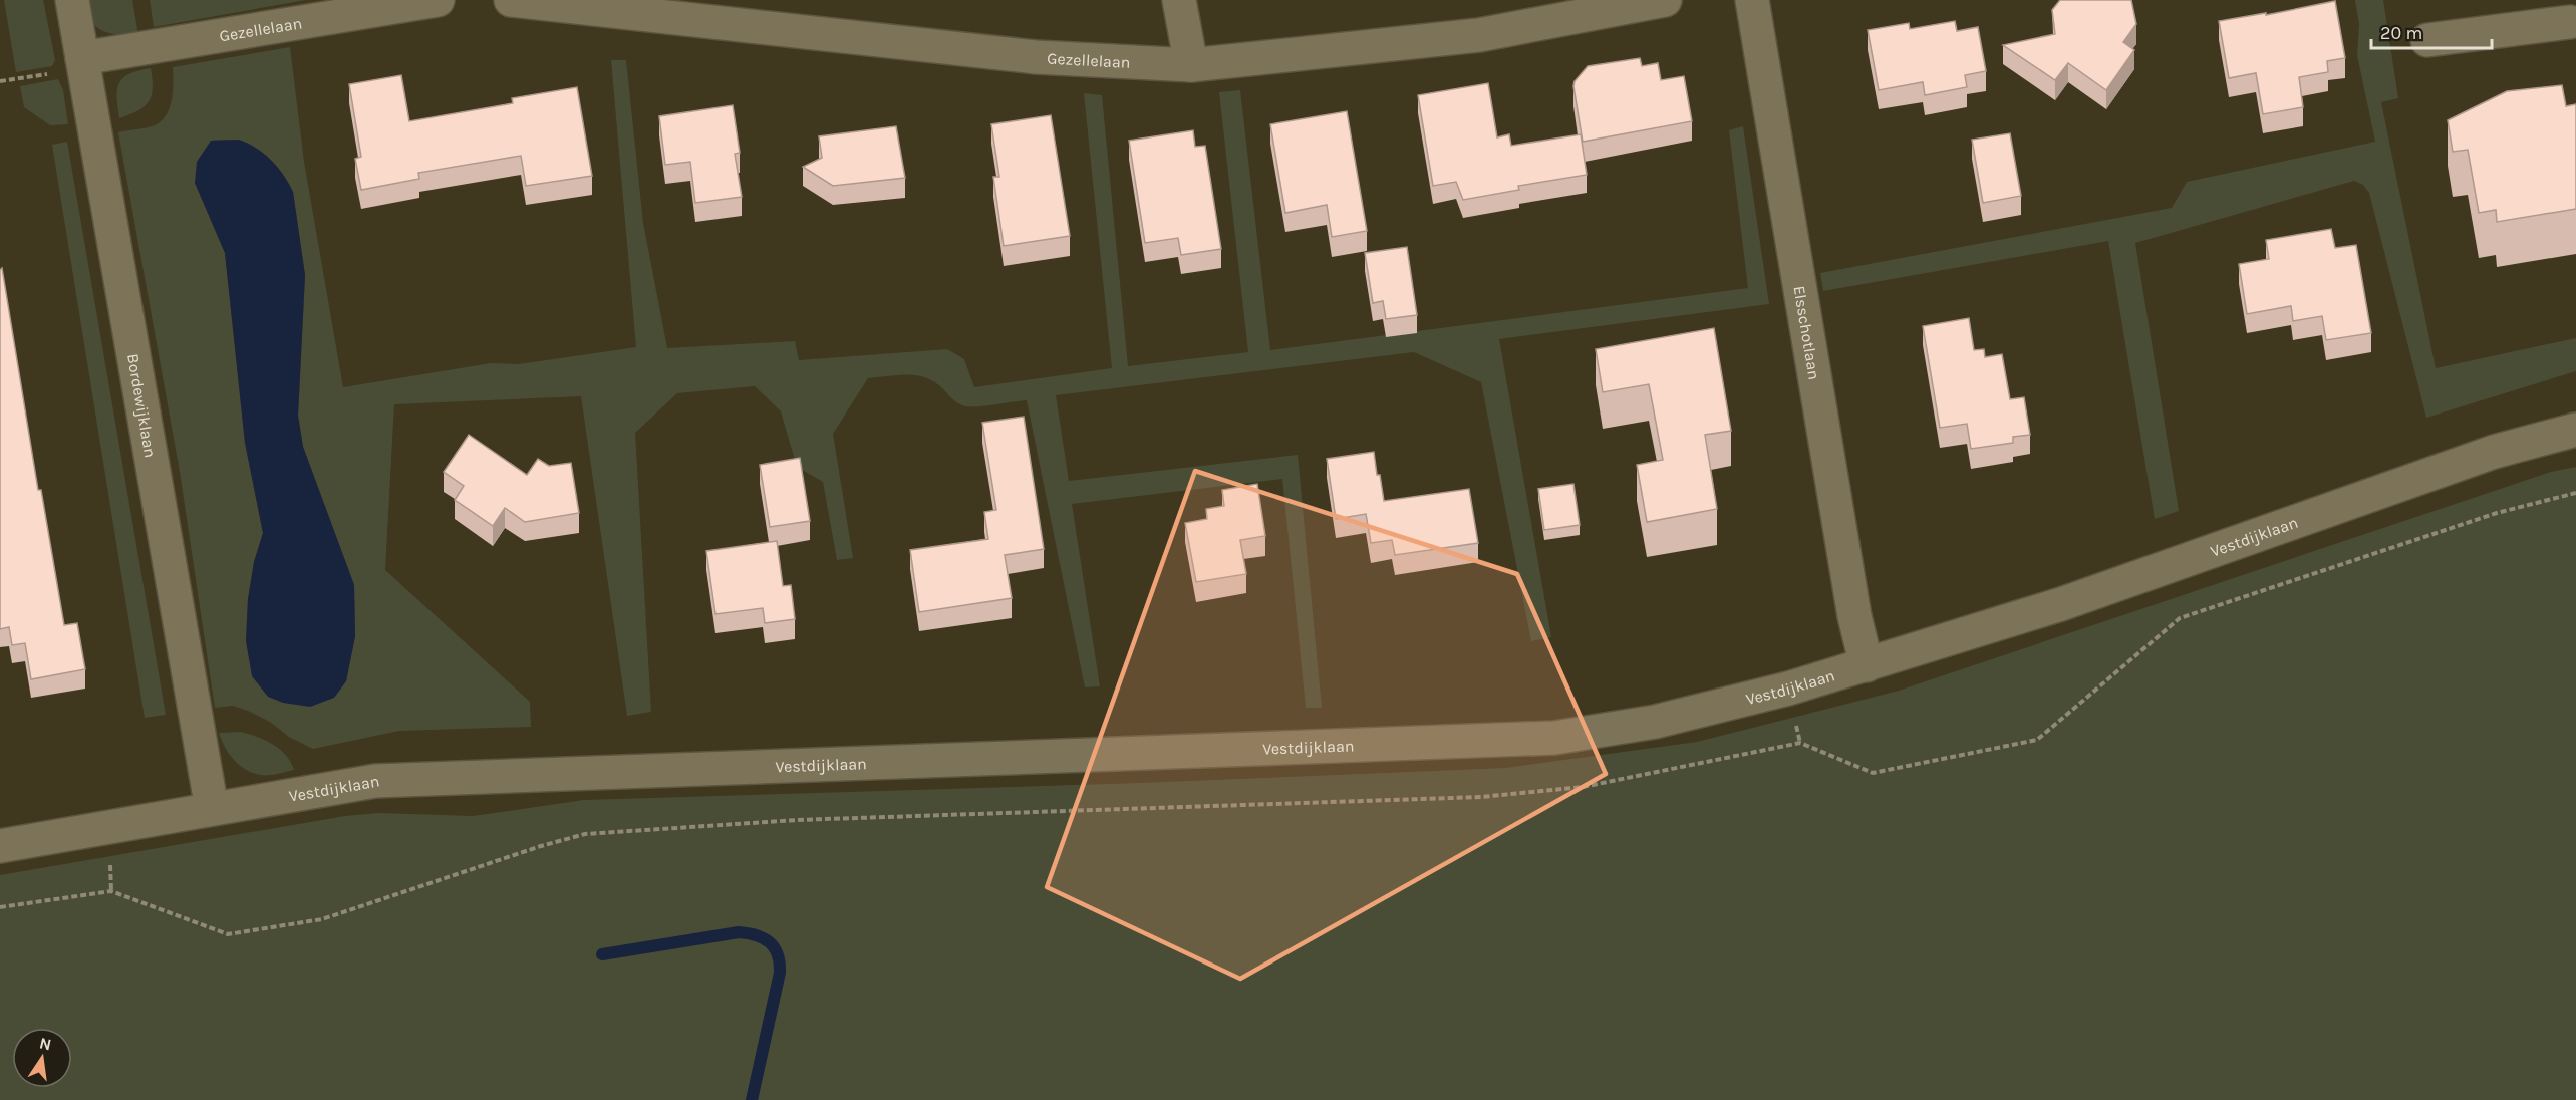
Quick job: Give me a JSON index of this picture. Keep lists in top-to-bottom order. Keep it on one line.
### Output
{"streets":{"street":["Gezellelaan","Elsschotlaan","Bordewijklaan","Vestdijklaan"]},"crossings":[["Gezellelaan","Bordewijklaan"],["Elsschotlaan","Vestdijklaan"],["Bordewijklaan","Vestdijklaan"]],"scale_bar":"20 m","north":"top"}
